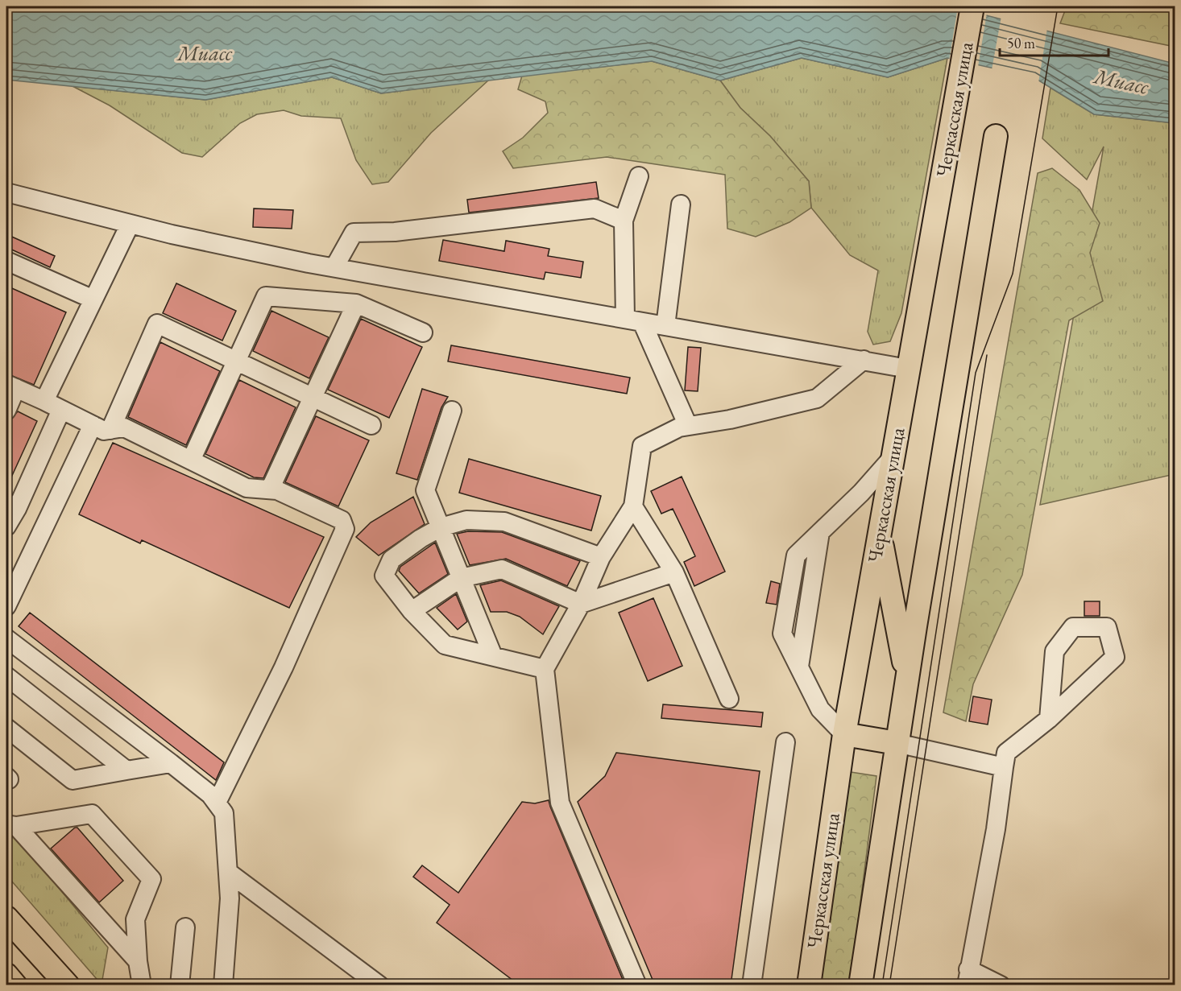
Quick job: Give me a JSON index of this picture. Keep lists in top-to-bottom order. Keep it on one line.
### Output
{"streets":{"main road":["Черкасская улица"]},"water":["Миасс"],"scale_bar":"50 m"}
